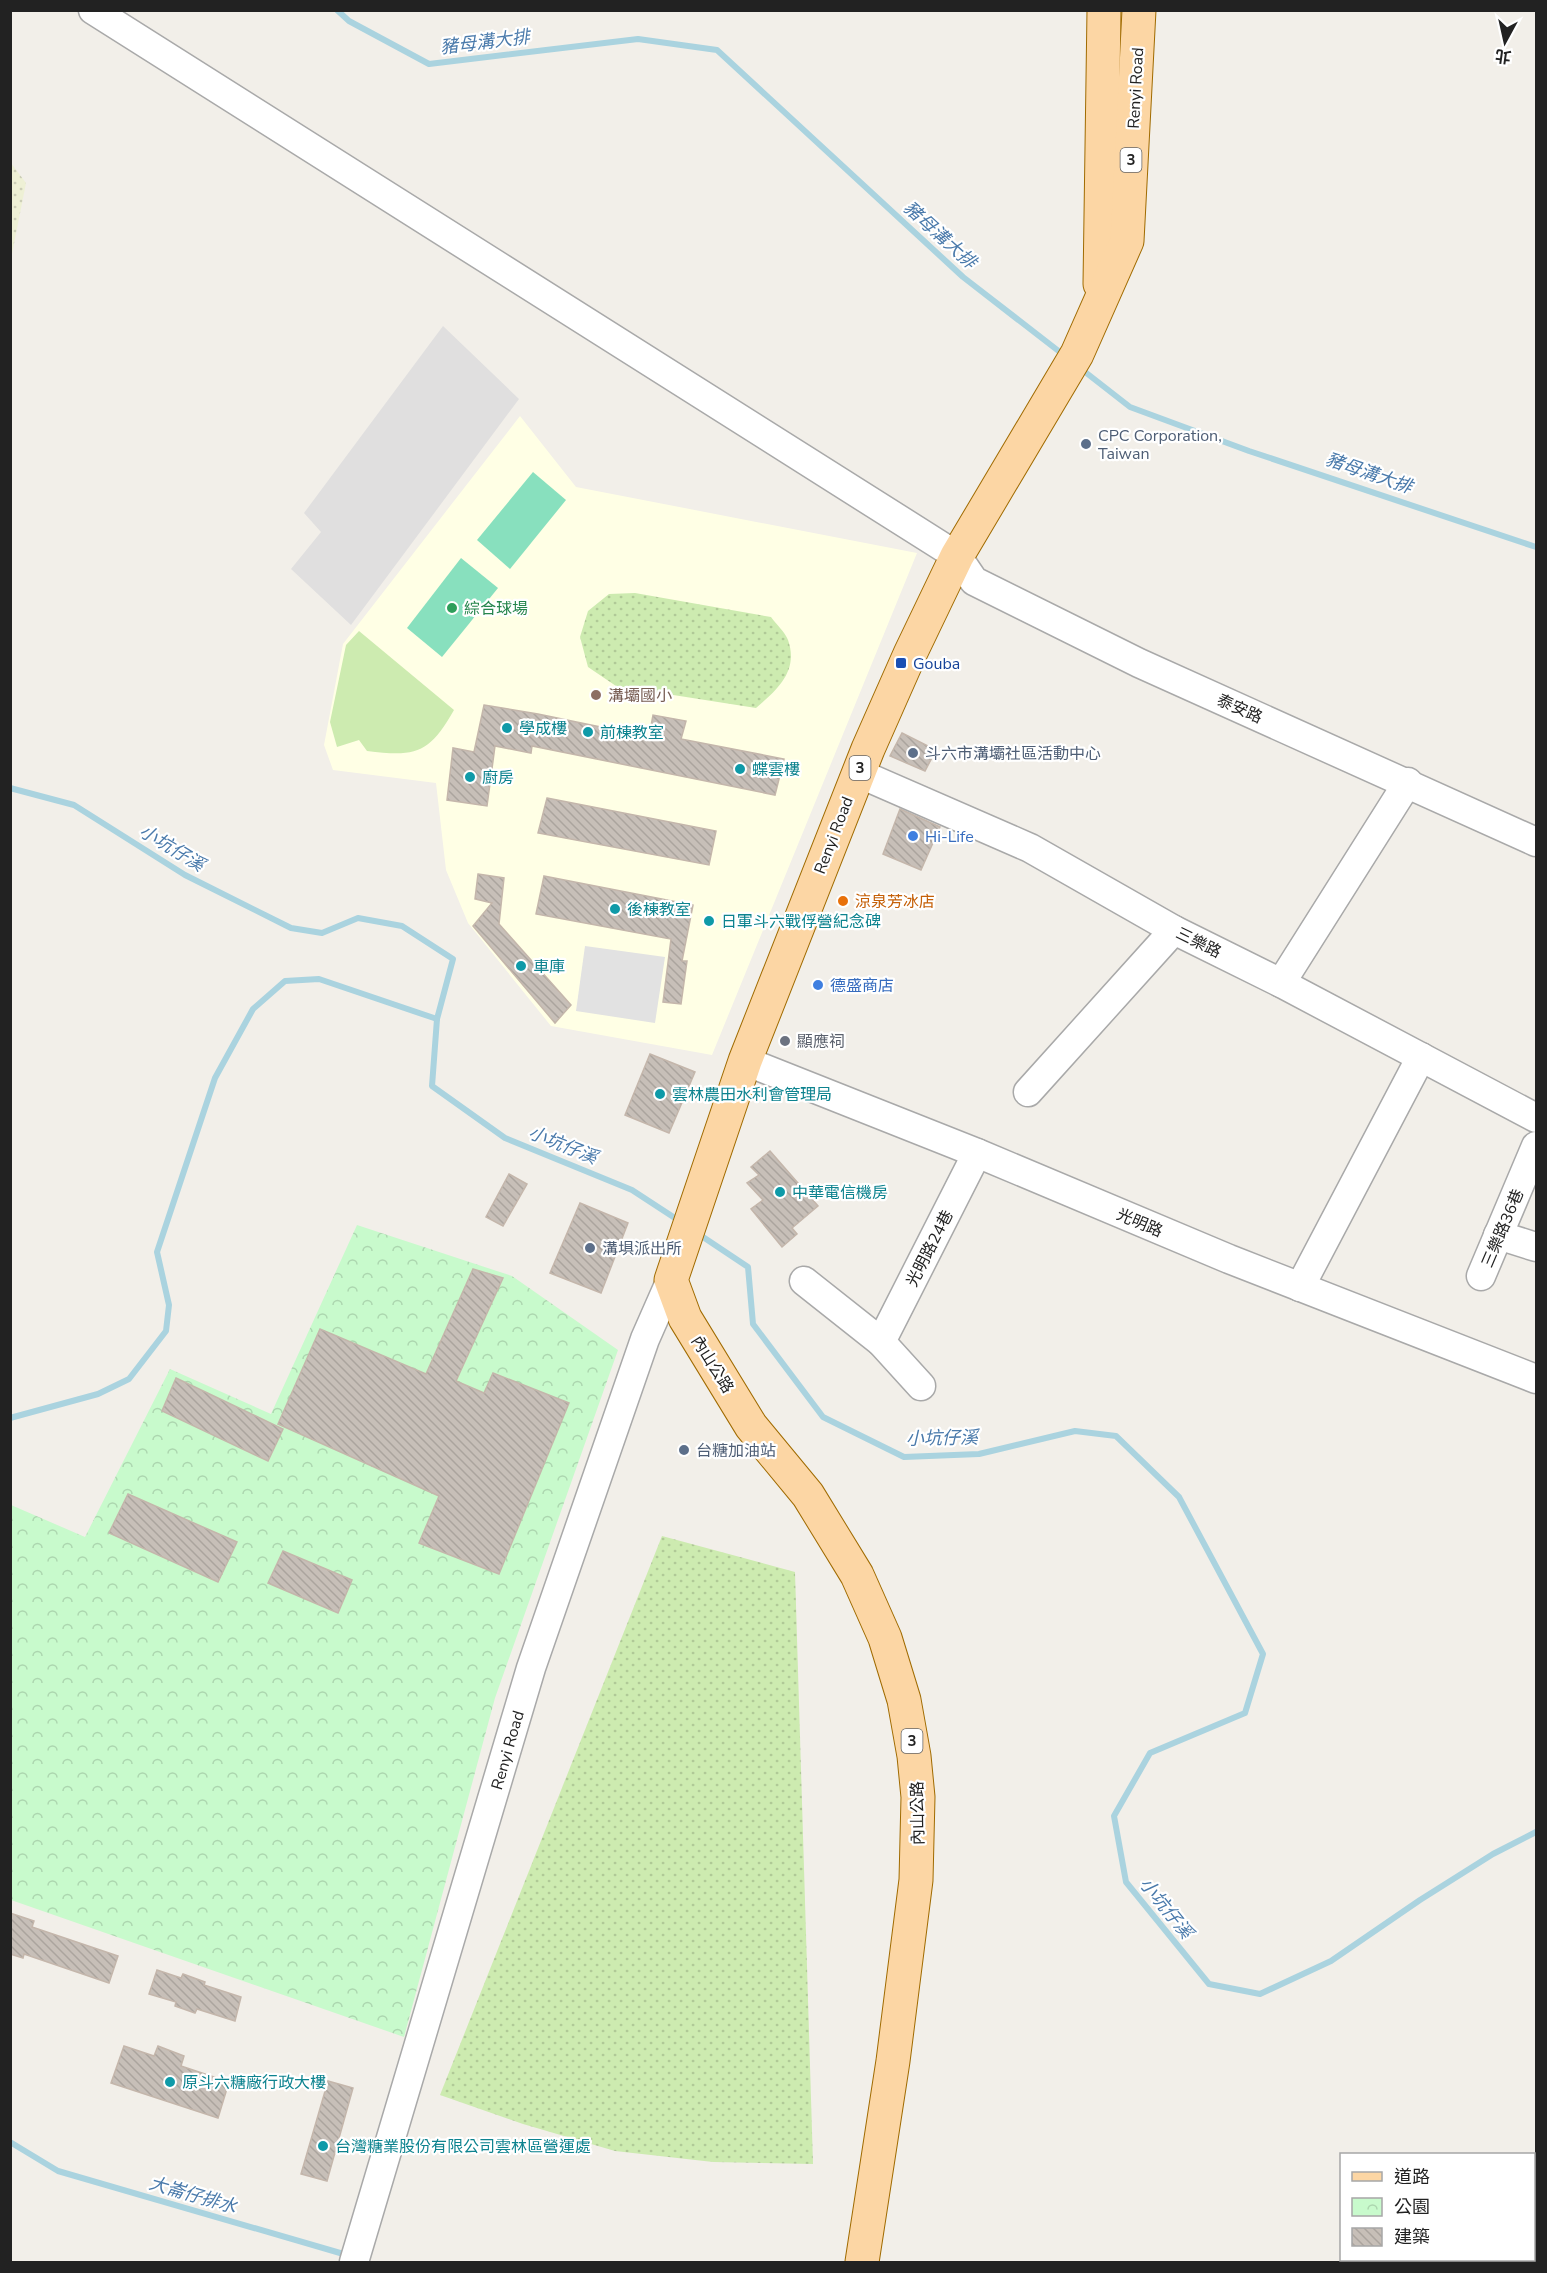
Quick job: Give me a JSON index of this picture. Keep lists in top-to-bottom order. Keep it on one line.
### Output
{"streets":{"main road":["Renyi Road","3","內山公路"],"street":["泰安路","三樂路","光明路","三樂路36巷","光明路24巷"]},"crossings":[["Renyi Road","泰安路"],["Renyi Road","三樂路"],["Renyi Road","光明路"],["Renyi Road","內山公路"],["光明路","光明路24巷"]],"water":["豬母溝大排","小坑仔溪","大崙仔排水"],"places":{"other":["CPC Corporation, Taiwan","綜合球場","溝壩國小","學成樓","前棟教室","斗六市溝壩社區活動中心","蝶雲樓","廚房","Hi-Life","涼泉芳冰店","後棟教室","日軍斗六戰俘營紀念碑","車庫","德盛商店","顯應祠","雲林農田水利會管理局","中華電信機房","溝埧派出所","台糖加油站","原斗六糖廠行政大樓","台灣糖業股份有限公司雲林區營運處"],"transit":["Gouba"]},"legend":["道路","公園","建築"],"north":"bottom"}
